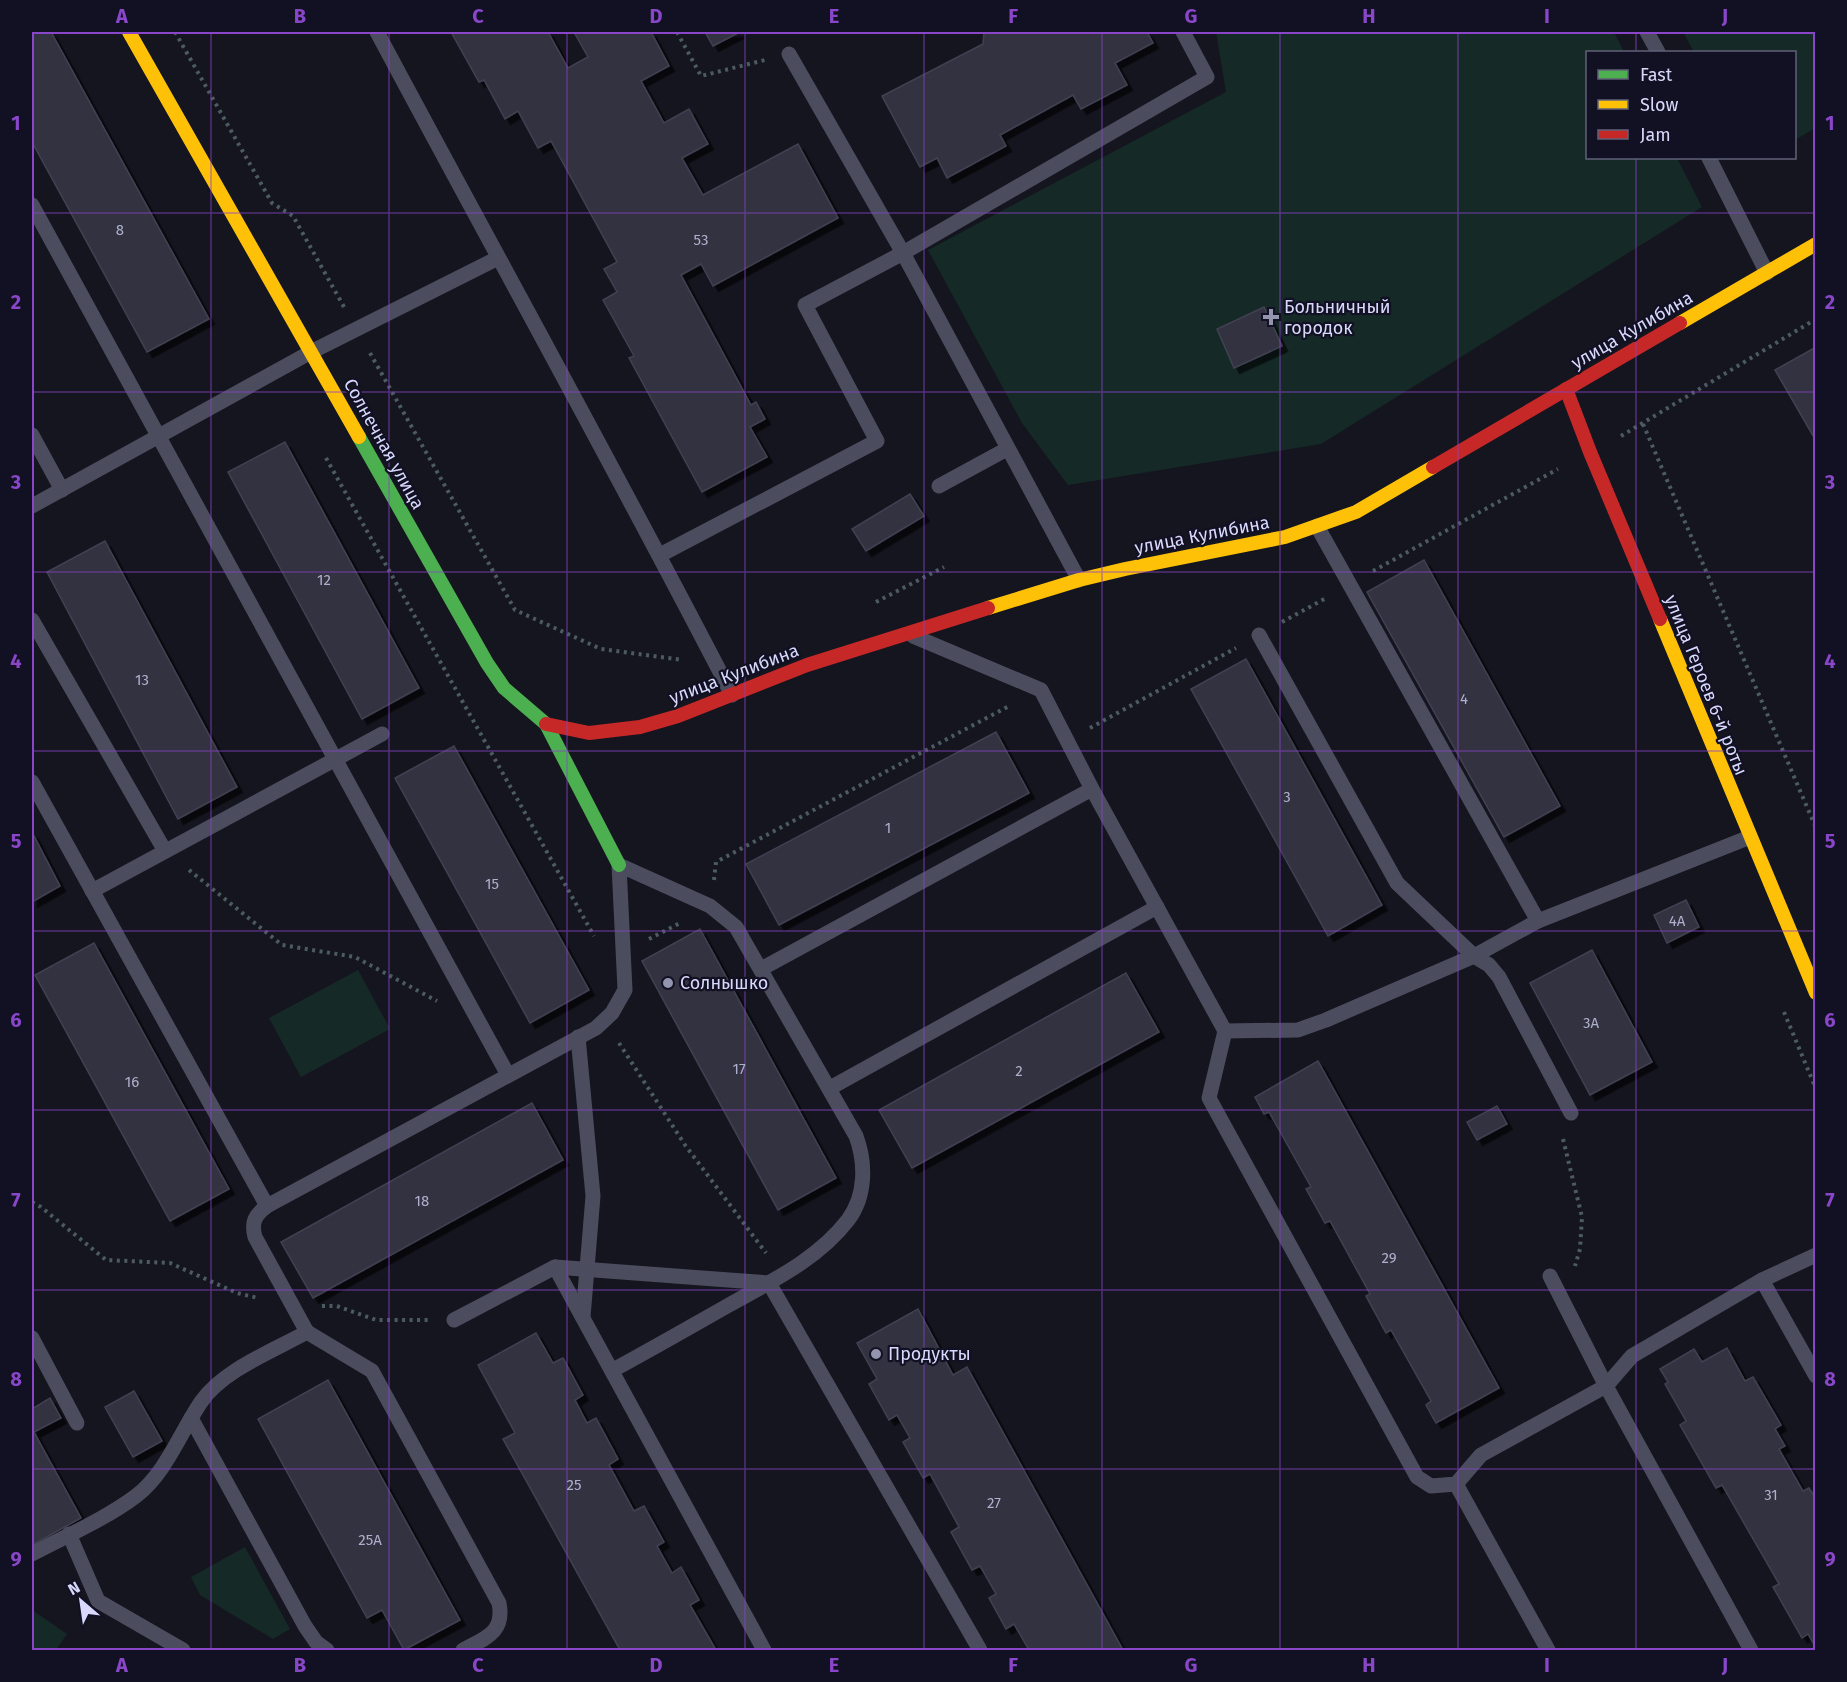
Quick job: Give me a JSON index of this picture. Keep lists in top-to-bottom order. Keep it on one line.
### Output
{"streets":{"street":["улица Кулибина","Солнечная улица","улица Героев 6-й роты"]},"crossings":[["улица Кулибина","Солнечная улица"],["улица Кулибина","улица Героев 6-й роты"]],"places":{"health":["Больничный городок"],"other":["Солнышко","Продукты"]},"house_numbers":["8","53","12","13","4","3","1","15","4А","3А","17","2","16","18","29","25","31","27","25А"],"legend":["Fast","Slow","Jam"],"north":"top left","grid":{"columns":["A","B","C","D","E","F","G","H","I","J"],"rows":["1","2","3","4","5","6","7","8","9"]}}
